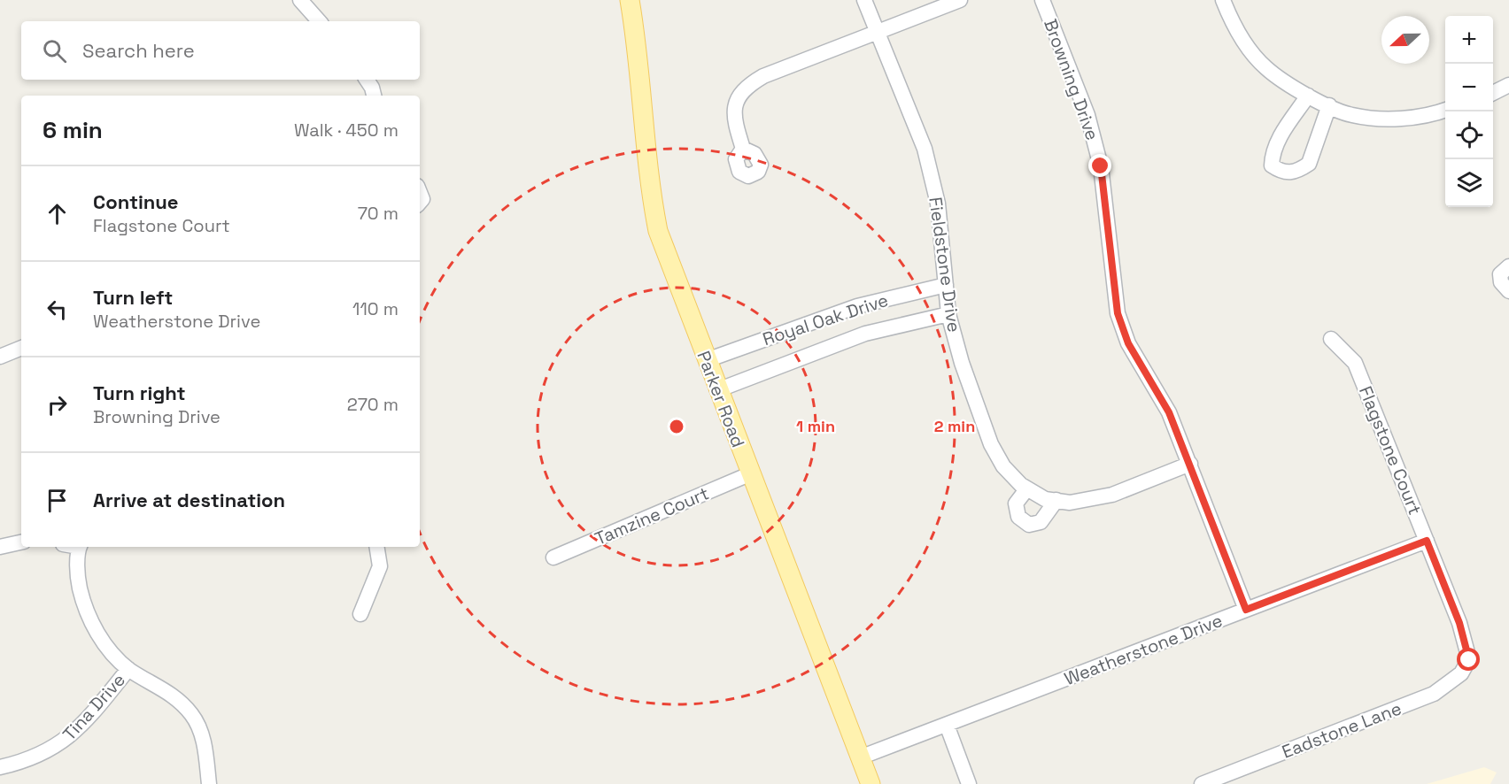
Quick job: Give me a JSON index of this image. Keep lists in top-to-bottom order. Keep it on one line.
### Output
{"streets":{"main road":["Parker Road"],"street":["Browning Drive","Fieldstone Drive","Royal Oak Drive","Flagstone Court","Tamzine Court","Weatherstone Drive","Tina Drive","Eadstone Lane"]},"crossings":[["Browning Drive","Fieldstone Drive"],["Browning Drive","Weatherstone Drive"],["Fieldstone Drive","Royal Oak Drive"],["Royal Oak Drive","Parker Road"],["Parker Road","Tamzine Court"],["Parker Road","Weatherstone Drive"],["Flagstone Court","Weatherstone Drive"],["Flagstone Court","Eadstone Lane"]],"north":"left","page":{"map_buttons":["+","−"],"search":"Search here","heading":["6 min","Walk · 450 m"],"list":[["Continue","Flagstone Court","70 m"],["Turn left","Weatherstone Drive","110 m"],["Turn right","Browning Drive","270 m"],"Arrive at destination"]},"rings":["1 min","2 min"]}
